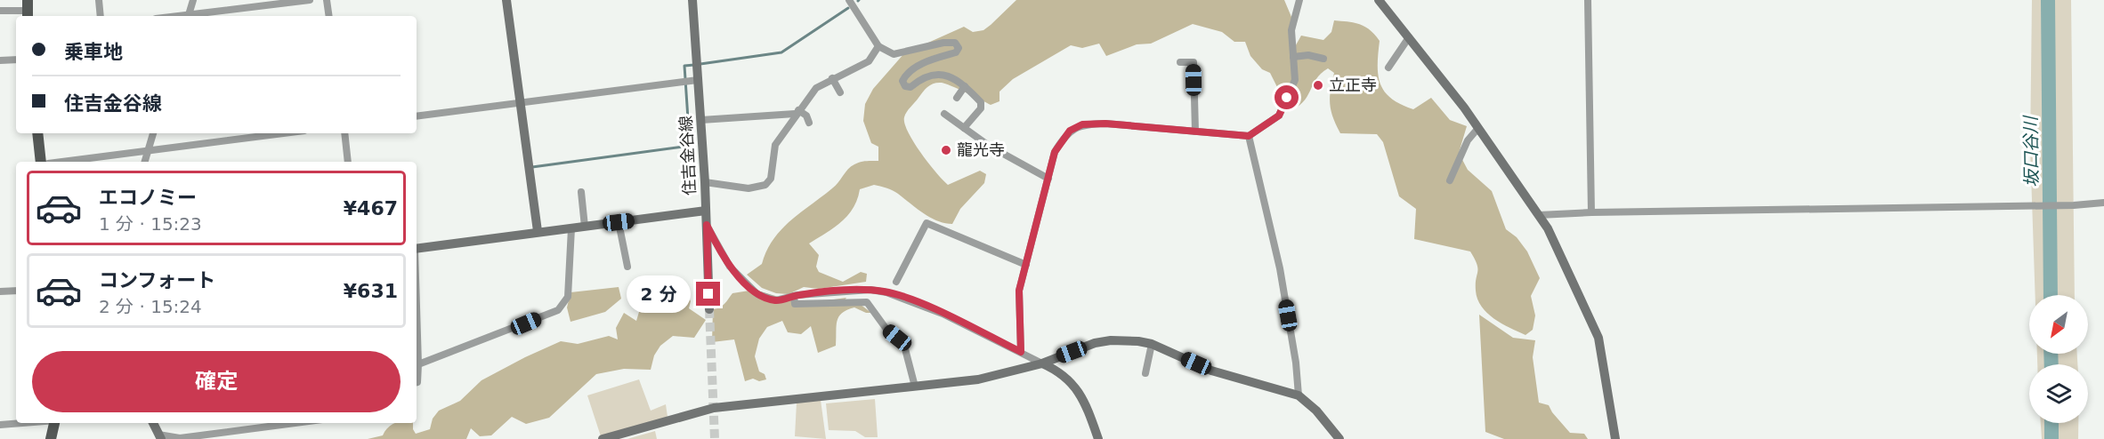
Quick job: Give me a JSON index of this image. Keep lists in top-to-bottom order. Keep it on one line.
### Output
{"streets":{"street":["住吉金谷線"]},"water":["坂口谷川"],"places":["立正寺","龍光寺"],"north":"bottom left","page":{"banner":["乗車地","住吉金谷線"],"list":[{"name":"エコノミー","note":"1 分 · 15:23","value":"¥467"},{"name":"コンフォート","note":"2 分 · 15:24","value":"¥631"}],"bubble":"2 分","buttons":"確定"}}
